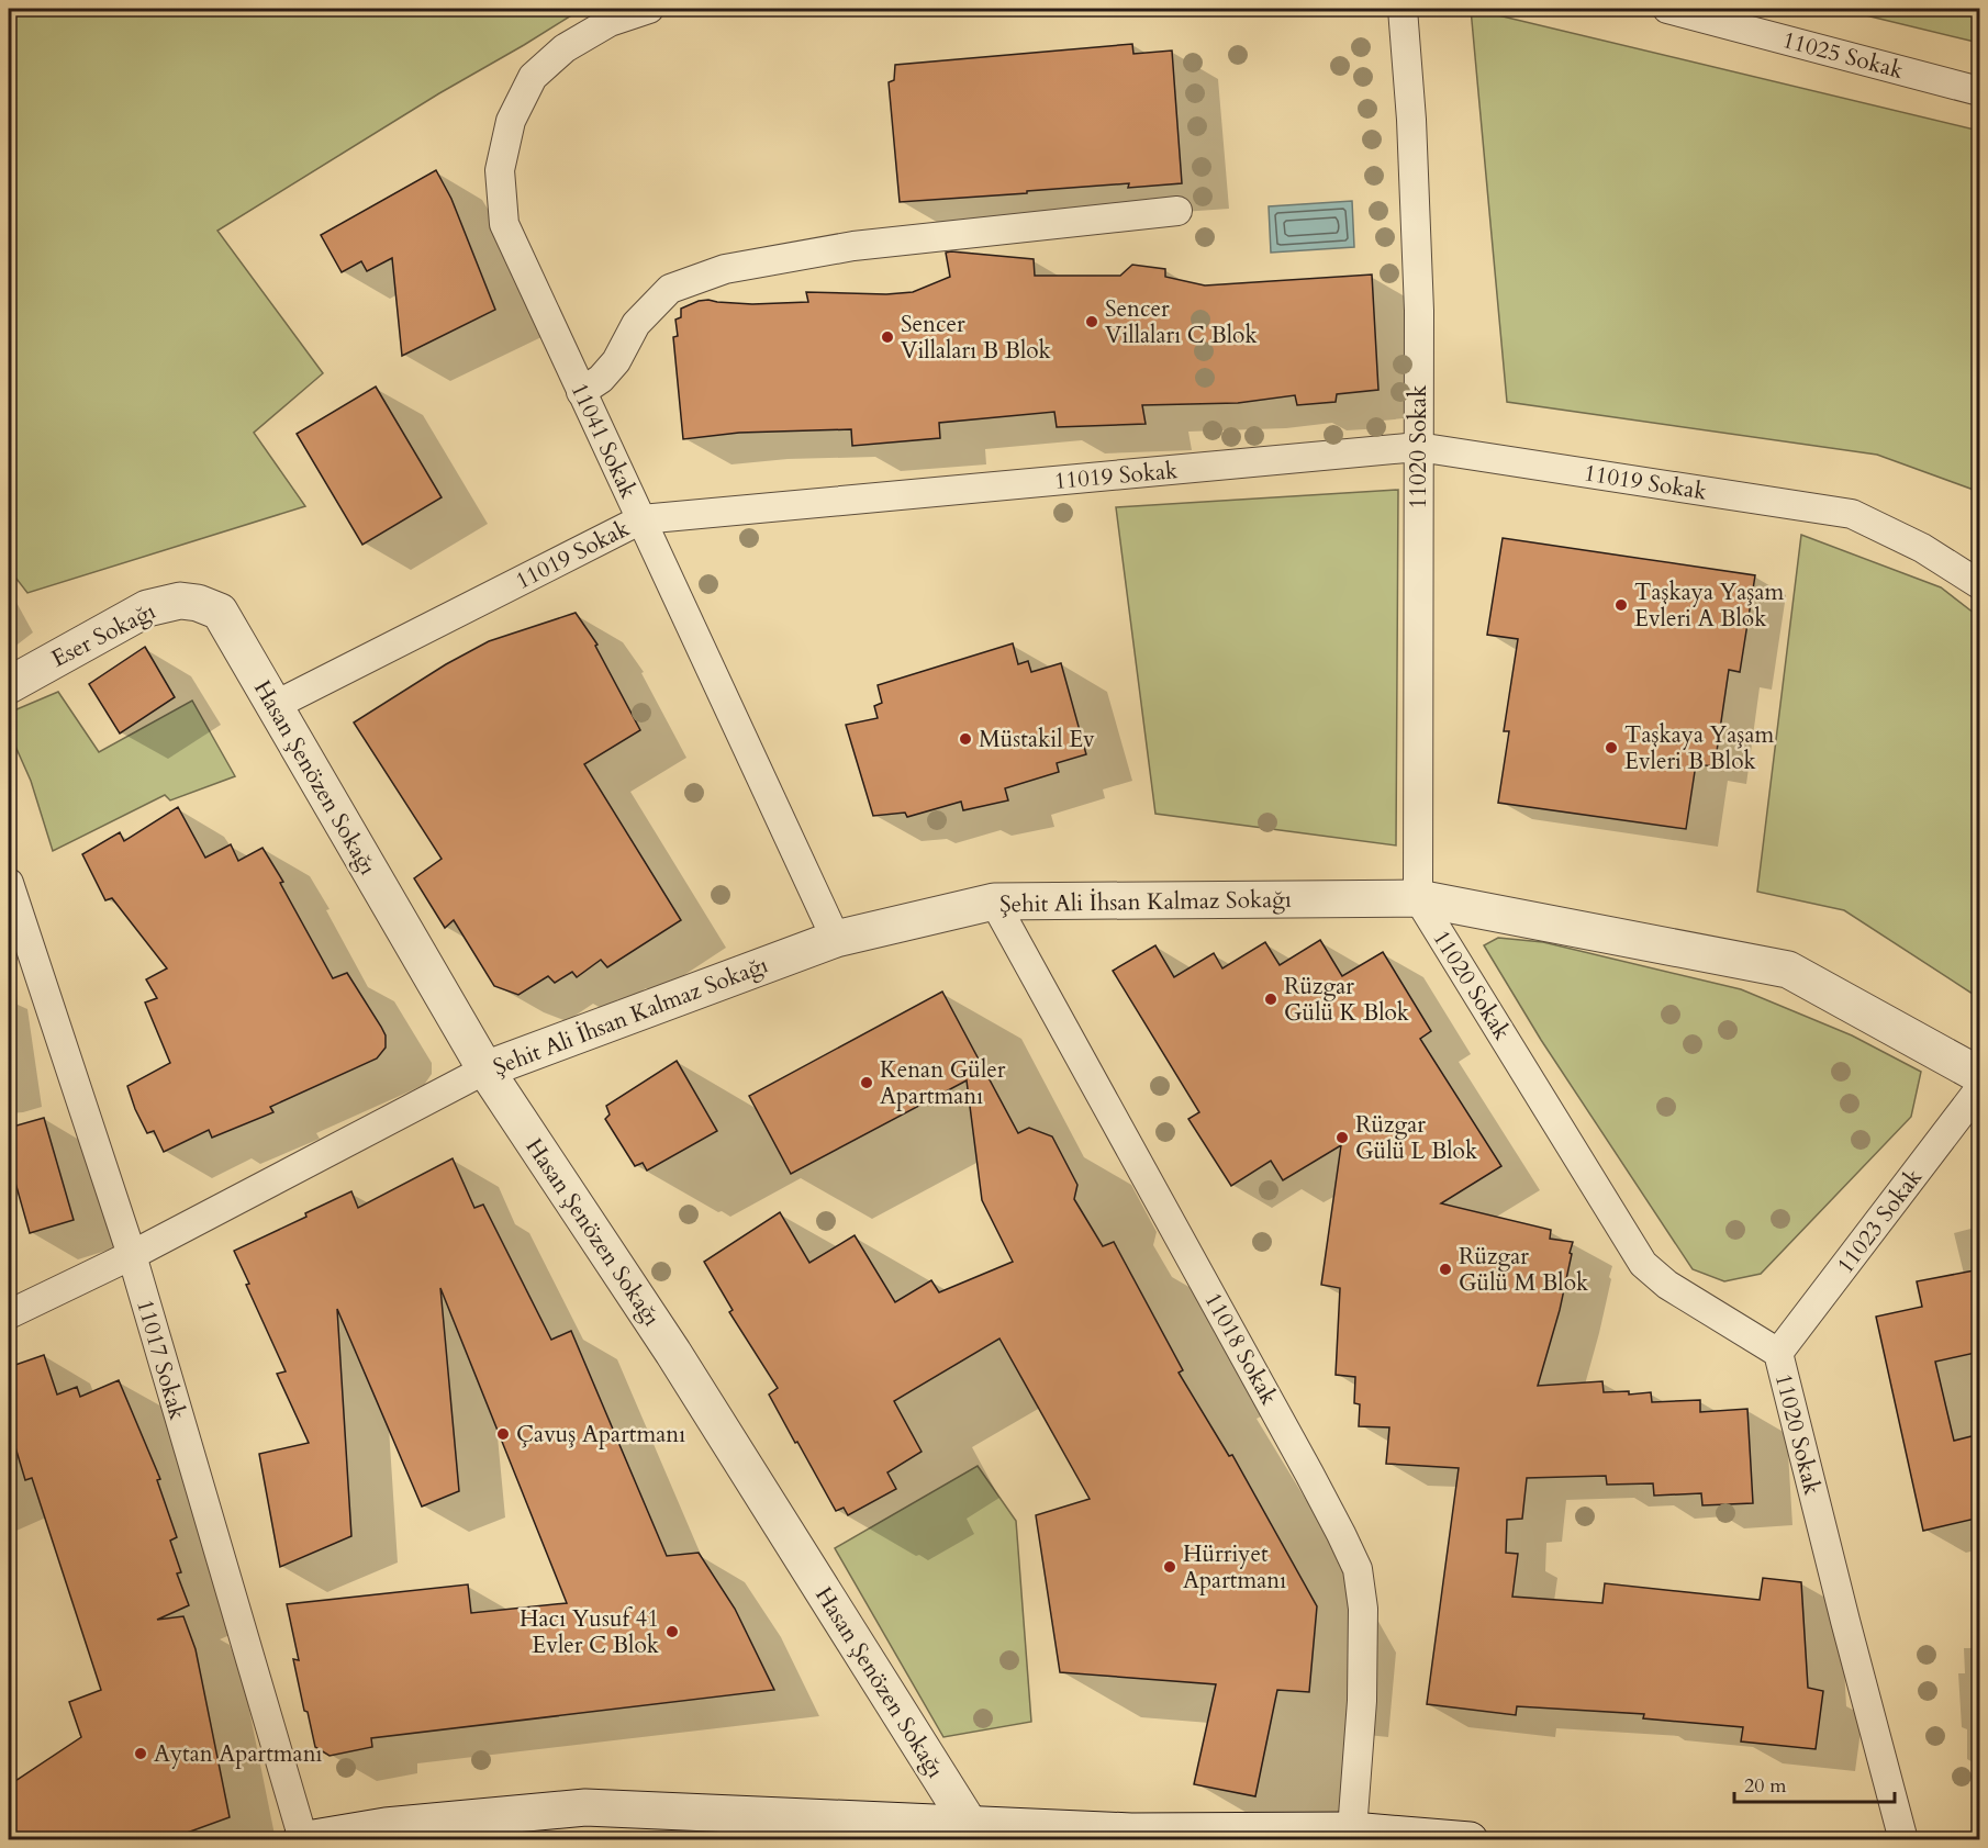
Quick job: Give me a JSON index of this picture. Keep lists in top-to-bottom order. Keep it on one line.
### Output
{"streets":{"street":["Eser Sokağı","Hasan Şenözen Sokağı","Şehit Ali İhsan Kalmaz Sokağı"],"lane":["11025 Sokak","11041 Sokak","11020 Sokak","11019 Sokak","11023 Sokak","11018 Sokak","11017 Sokak"]},"crossings":[["11041 Sokak","11019 Sokak"],["11041 Sokak","Şehit Ali İhsan Kalmaz Sokağı"],["11020 Sokak","11019 Sokak"],["11020 Sokak","Şehit Ali İhsan Kalmaz Sokağı"],["11020 Sokak","11023 Sokak"],["11019 Sokak","Hasan Şenözen Sokağı"],["Eser Sokağı","Hasan Şenözen Sokağı"],["Hasan Şenözen Sokağı","Şehit Ali İhsan Kalmaz Sokağı"],["Şehit Ali İhsan Kalmaz Sokağı","11018 Sokak"],["Şehit Ali İhsan Kalmaz Sokağı","11017 Sokak"]],"places":["Sencer Villaları C Blok","Sencer Villaları B Blok","Taşkaya Yaşam Evleri A Blok","Müstakil Ev","Taşkaya Yaşam Evleri B Blok","Rüzgar Gülü K Blok","Kenan Güler Apartmanı","Rüzgar Gülü L Blok","Rüzgar Gülü M Blok","Çavuş Apartmanı","Hürriyet Apartmanı","Hacı Yusuf 41 Evler C Blok","Aytan Apartmanı"],"scale_bar":"20 m"}
